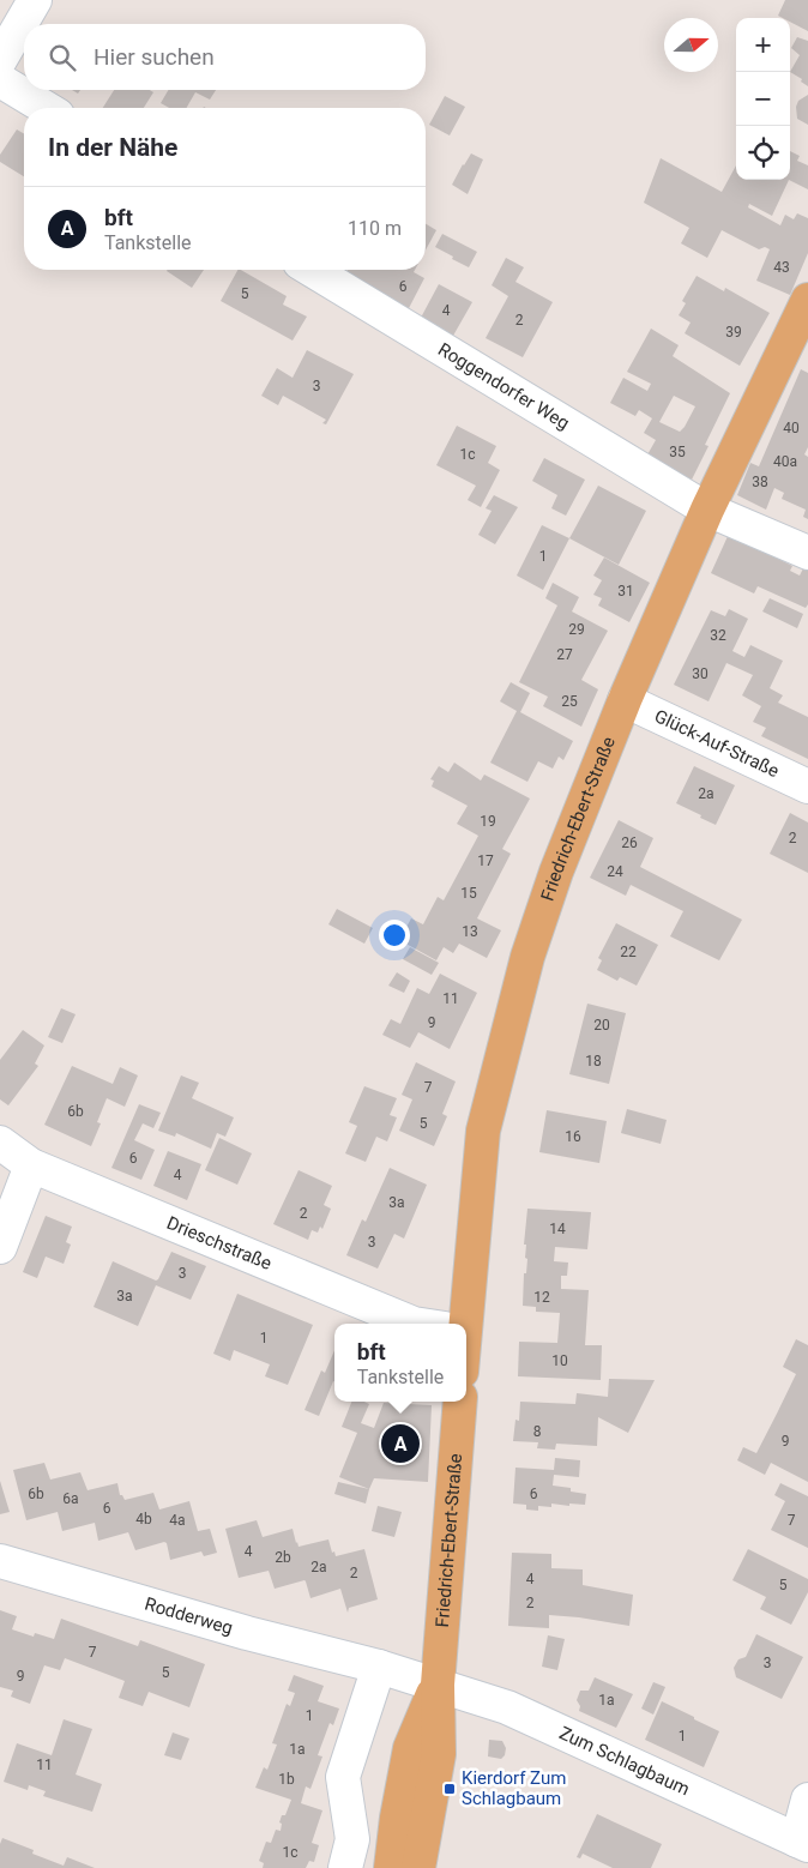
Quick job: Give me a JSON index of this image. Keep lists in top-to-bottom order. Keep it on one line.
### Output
{"streets":{"main road":["Friedrich-Ebert-Straße"],"street":["Roggendorfer Weg","Glück-Auf-Straße","Drieschstraße","Rodderweg","Zum Schlagbaum"]},"crossings":[["Roggendorfer Weg","Friedrich-Ebert-Straße"],["Glück-Auf-Straße","Friedrich-Ebert-Straße"],["Friedrich-Ebert-Straße","Rodderweg"],["Friedrich-Ebert-Straße","Zum Schlagbaum"],["Rodderweg","Zum Schlagbaum"]],"places":{"transit":["Kierdorf Zum Schlagbaum"]},"house_numbers":["43","6","5","4","2","39","3","40","35","1c","40a","38","1","31","29","32","27","30","25","2a","19","2","26","17","24","15","13","22","11","9","20","18","7","6b","5","16","6","4","3a","2","14","3","3","3a","12","1","10","8","9","6b","6","6a","6","4b","4a","7","4","2b","2a","2","4","5","2","7","3","5","9","1a","1","1","1a","11","1b","1c"],"north":"right","page":{"map_buttons":["+","−"],"search":"Hier suchen","heading":"In der Nähe","list":[{"mark":"A","name":"bft","note":"Tankstelle","value":"110 m"}],"popup":["bft","Tankstelle"],"pins":"A"}}
